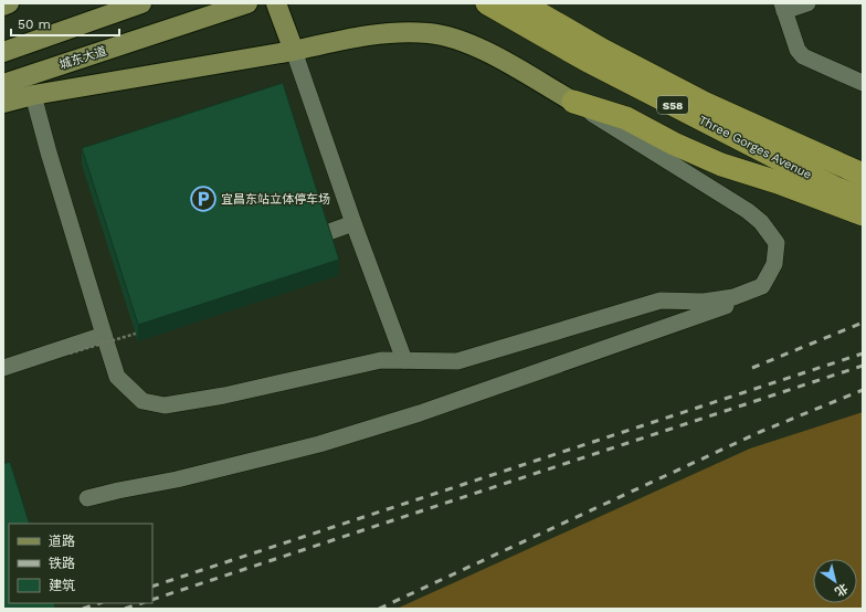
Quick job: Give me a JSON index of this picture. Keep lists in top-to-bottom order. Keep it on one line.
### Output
{"streets":{"highway":["S58","Three Gorges Avenue"],"main road":["城东大道"]},"places":{"parking":["宜昌东站立体停车场"]},"legend":["道路","铁路","建筑"],"scale_bar":"50 m","north":"bottom right"}
